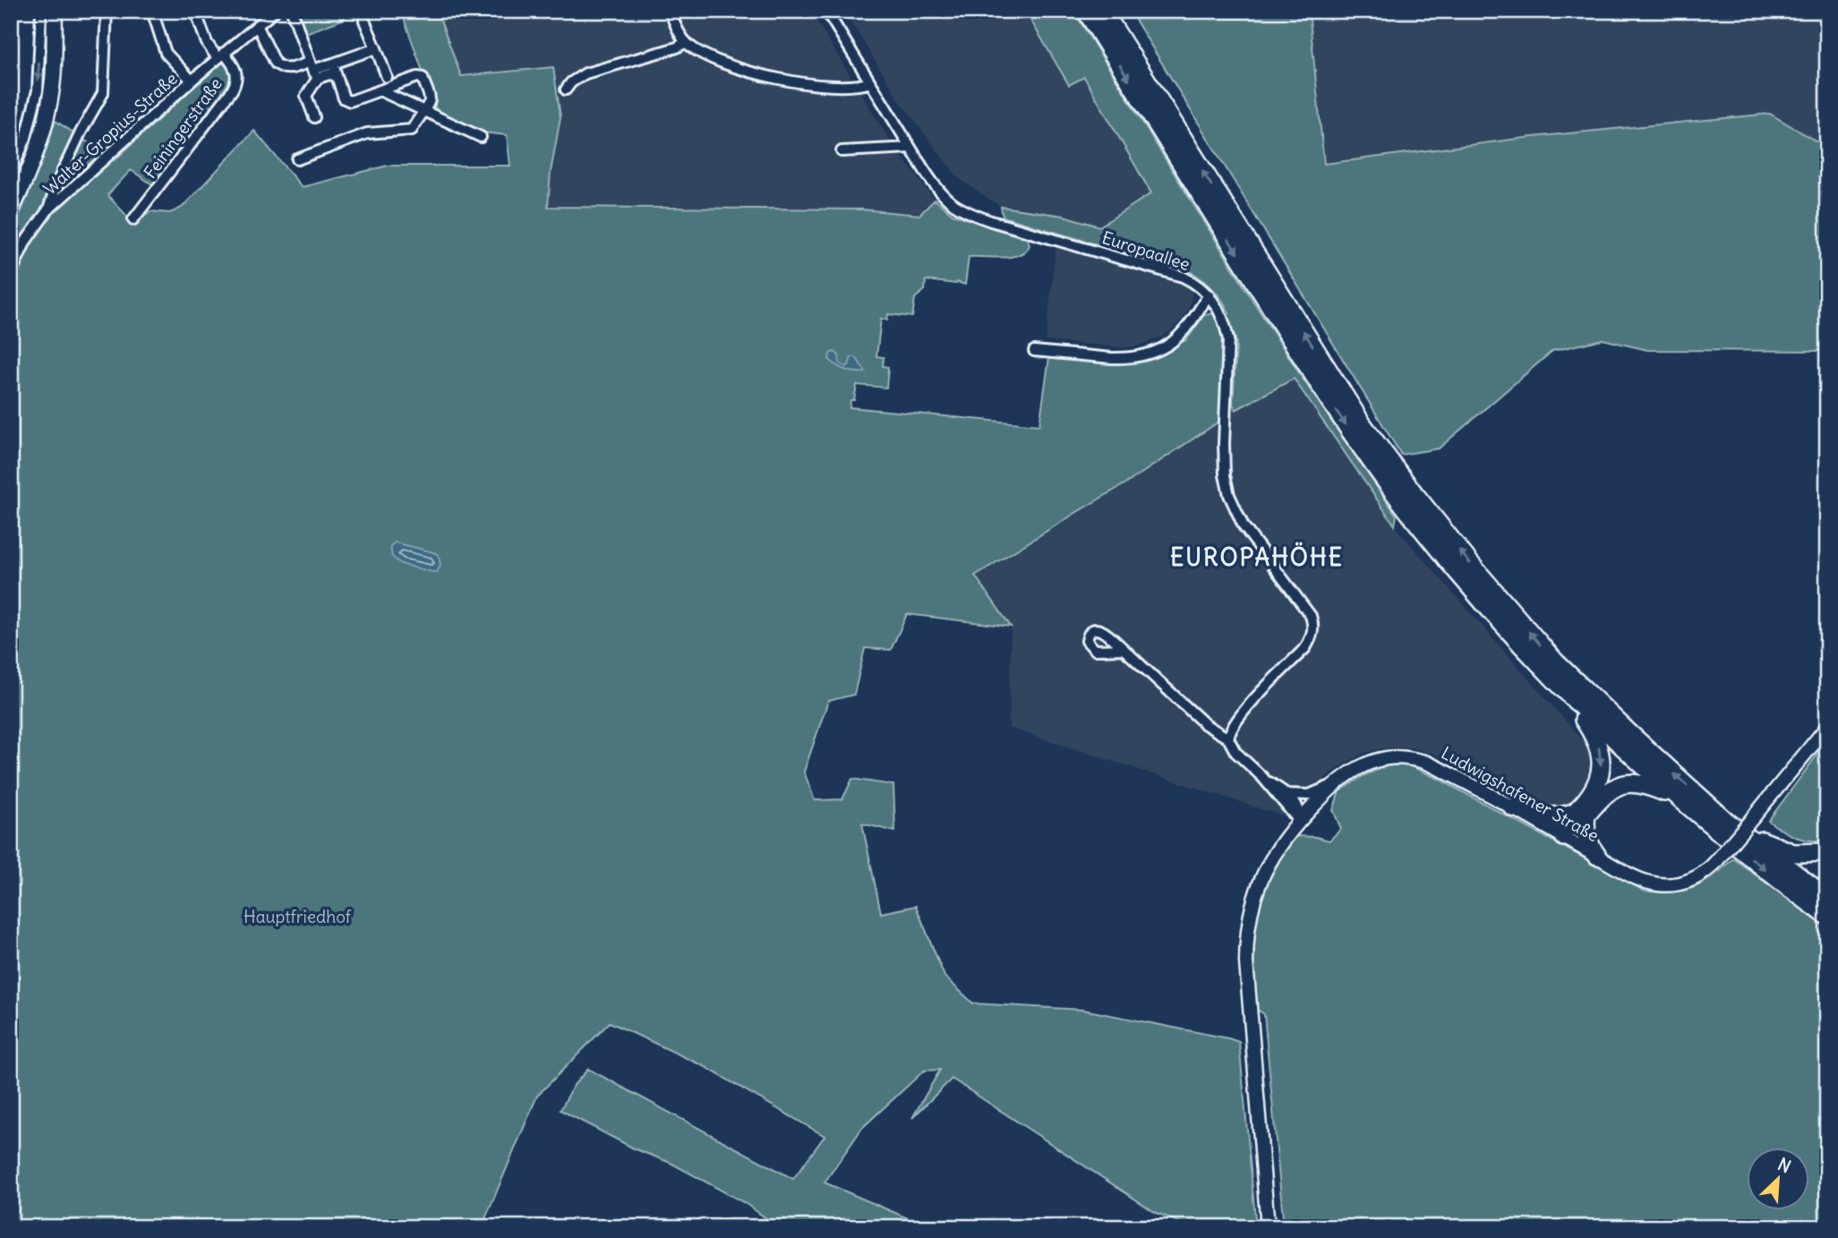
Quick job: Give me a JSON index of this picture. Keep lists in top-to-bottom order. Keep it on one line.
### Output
{"streets":{"street":["Feiningerstraße","Walter-Gropius-Straße","Europaallee","Ludwigshafener Straße"]},"crossings":[["Feiningerstraße","Walter-Gropius-Straße"]],"districts":["EUROPAHÖHE"],"parks":["Hauptfriedhof"],"north":"top right"}
